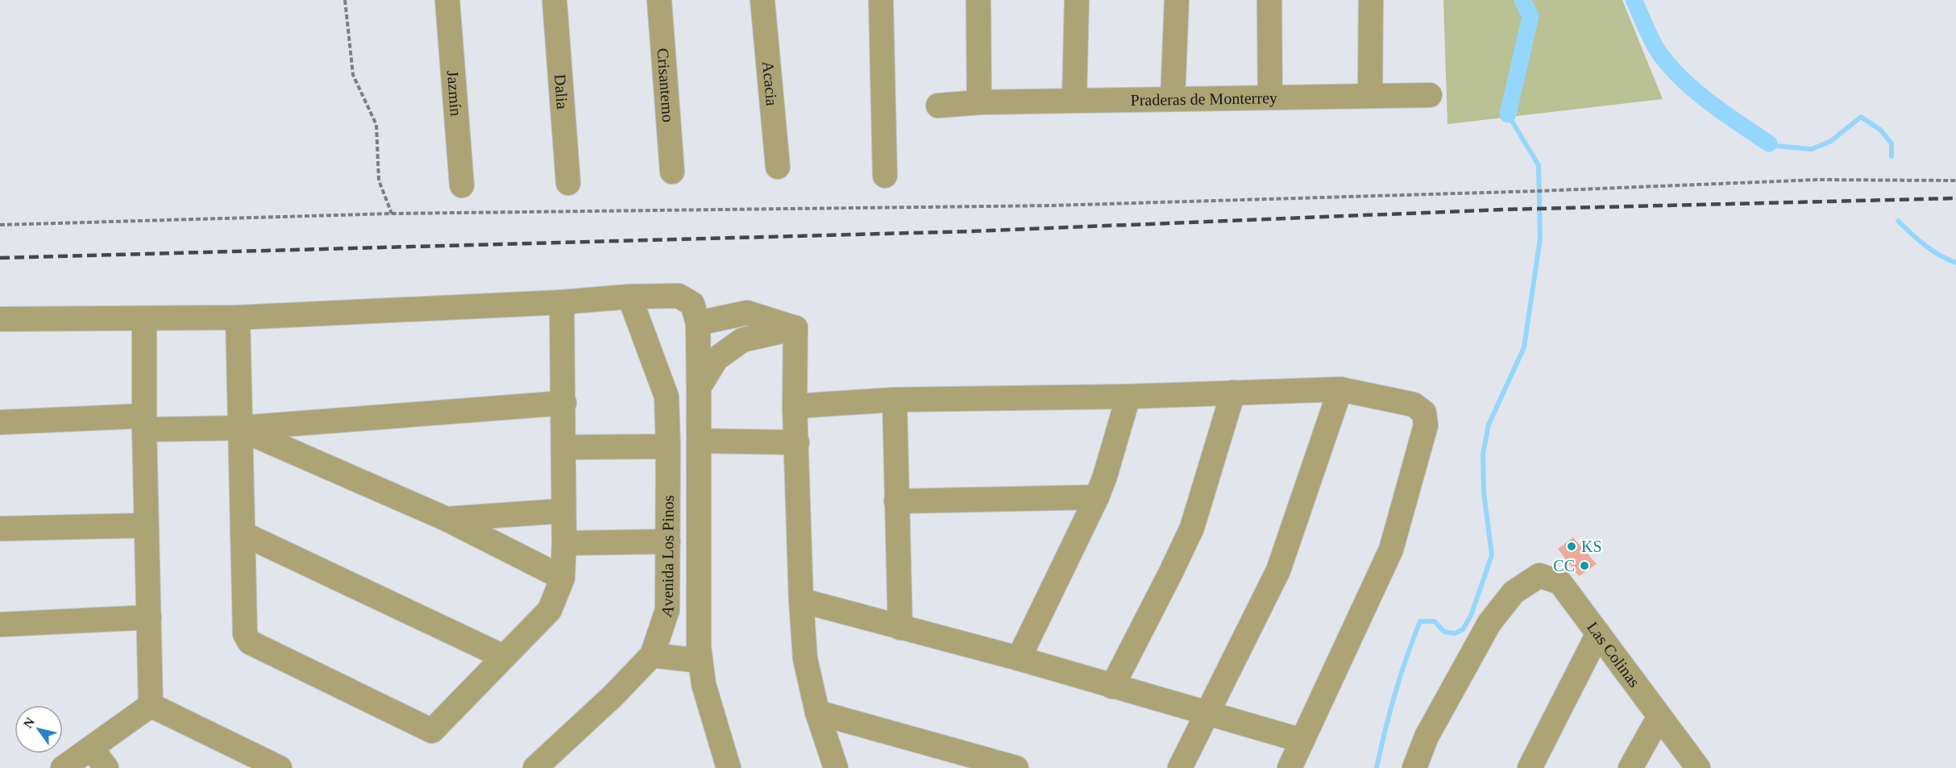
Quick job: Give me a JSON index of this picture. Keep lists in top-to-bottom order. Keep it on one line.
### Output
{"streets":{"street":["Acacia","Crisantemo","Dalia","Jazmín","Praderas de Monterrey","Avenida Los Pinos","Las Colinas"]},"places":["KS","CC"],"north":"top left"}
